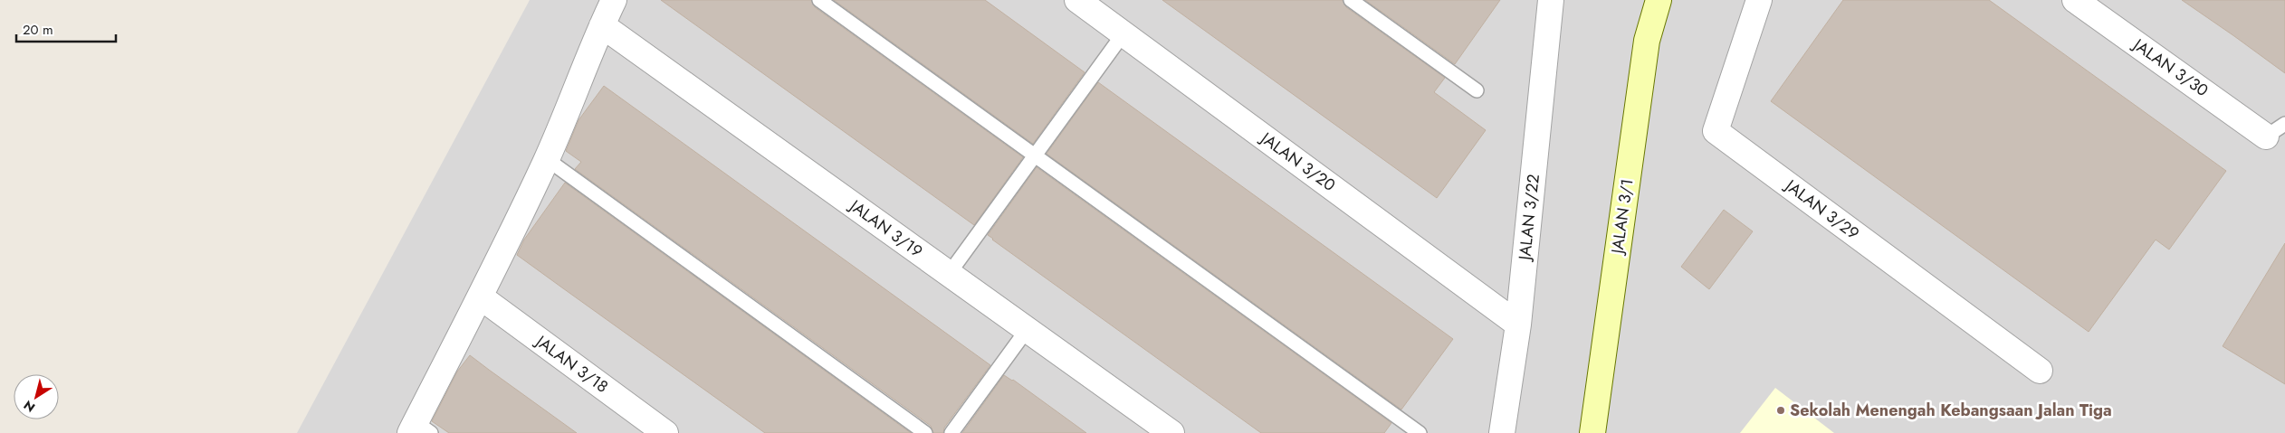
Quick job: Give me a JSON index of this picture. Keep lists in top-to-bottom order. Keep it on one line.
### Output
{"streets":{"street":["JALAN 3/30","JALAN 3/20","JALAN 3/29","JALAN 3/1","JALAN 3/22","JALAN 3/19","JALAN 3/18"]},"crossings":[["JALAN 3/20","JALAN 3/22"]],"places":["Sekolah Menengah Kebangsaan Jalan Tiga"],"scale_bar":"20 m","north":"bottom left"}
